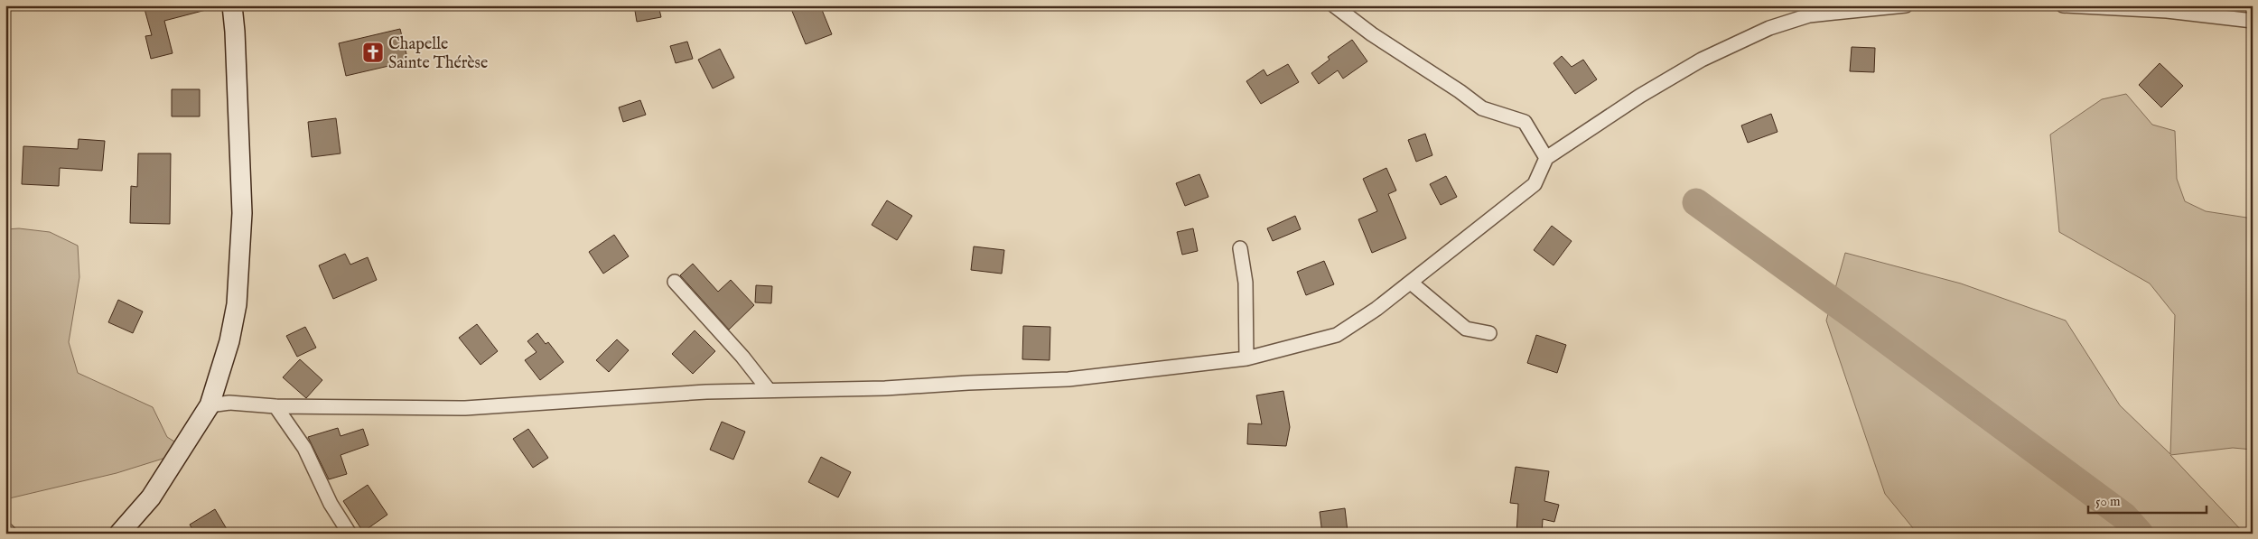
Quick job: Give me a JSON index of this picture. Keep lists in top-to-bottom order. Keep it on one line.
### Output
{"places":{"church":["Chapelle Sainte Thérèse"]},"scale_bar":"50 m"}
